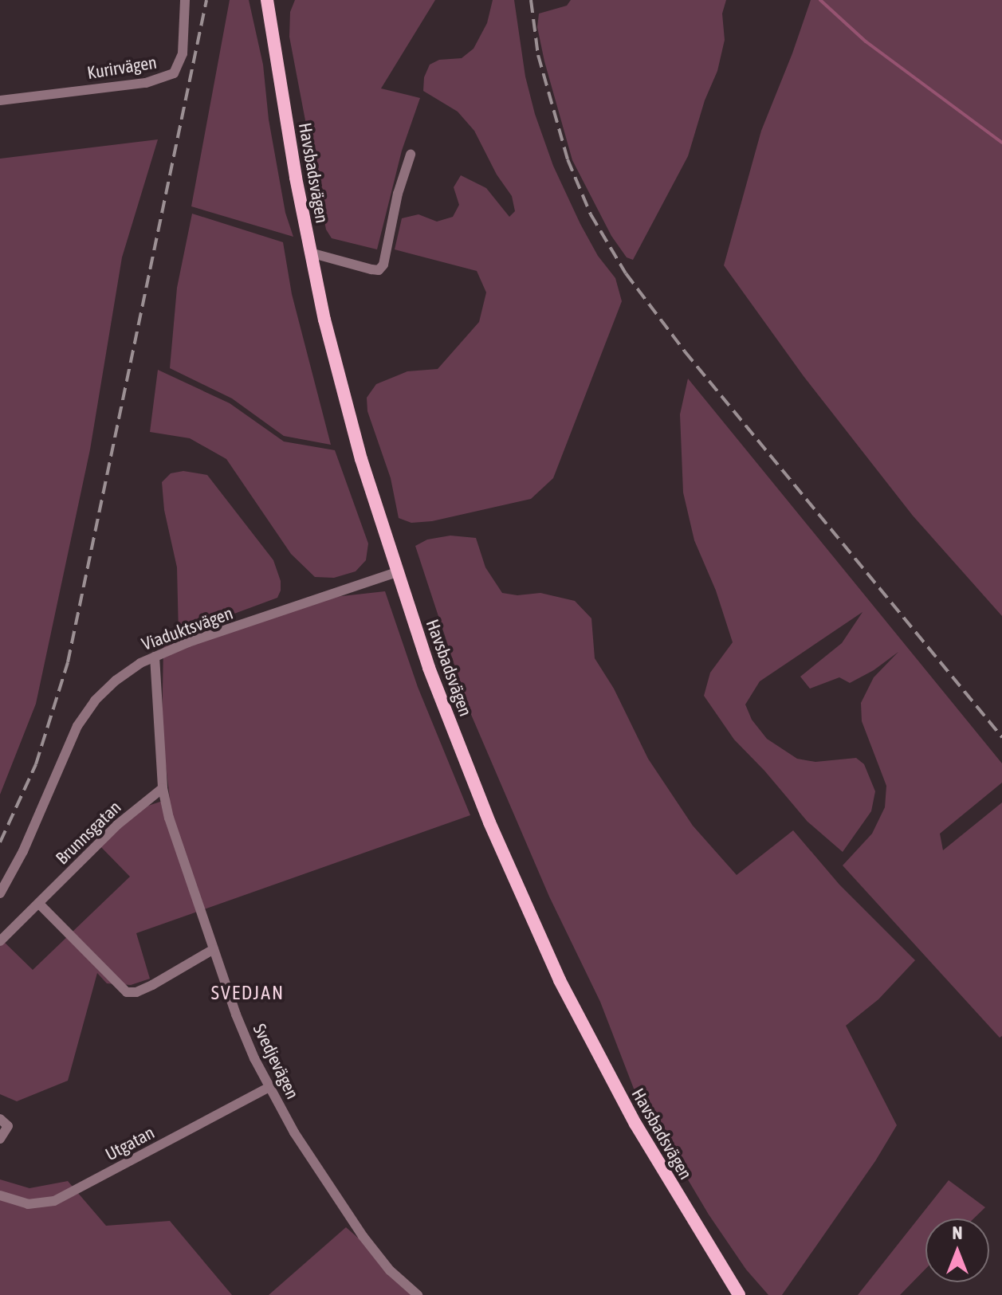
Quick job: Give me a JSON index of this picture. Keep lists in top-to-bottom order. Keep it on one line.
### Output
{"streets":{"main road":["Havsbadsvägen"],"street":["Kurirvägen","Viaduktsvägen","Brunnsgatan","Svedjevägen","Utgatan"]},"crossings":[["Havsbadsvägen","Viaduktsvägen"],["Viaduktsvägen","Svedjevägen"],["Brunnsgatan","Svedjevägen"],["Svedjevägen","Utgatan"]],"districts":["SVEDJAN"],"north":"top"}
